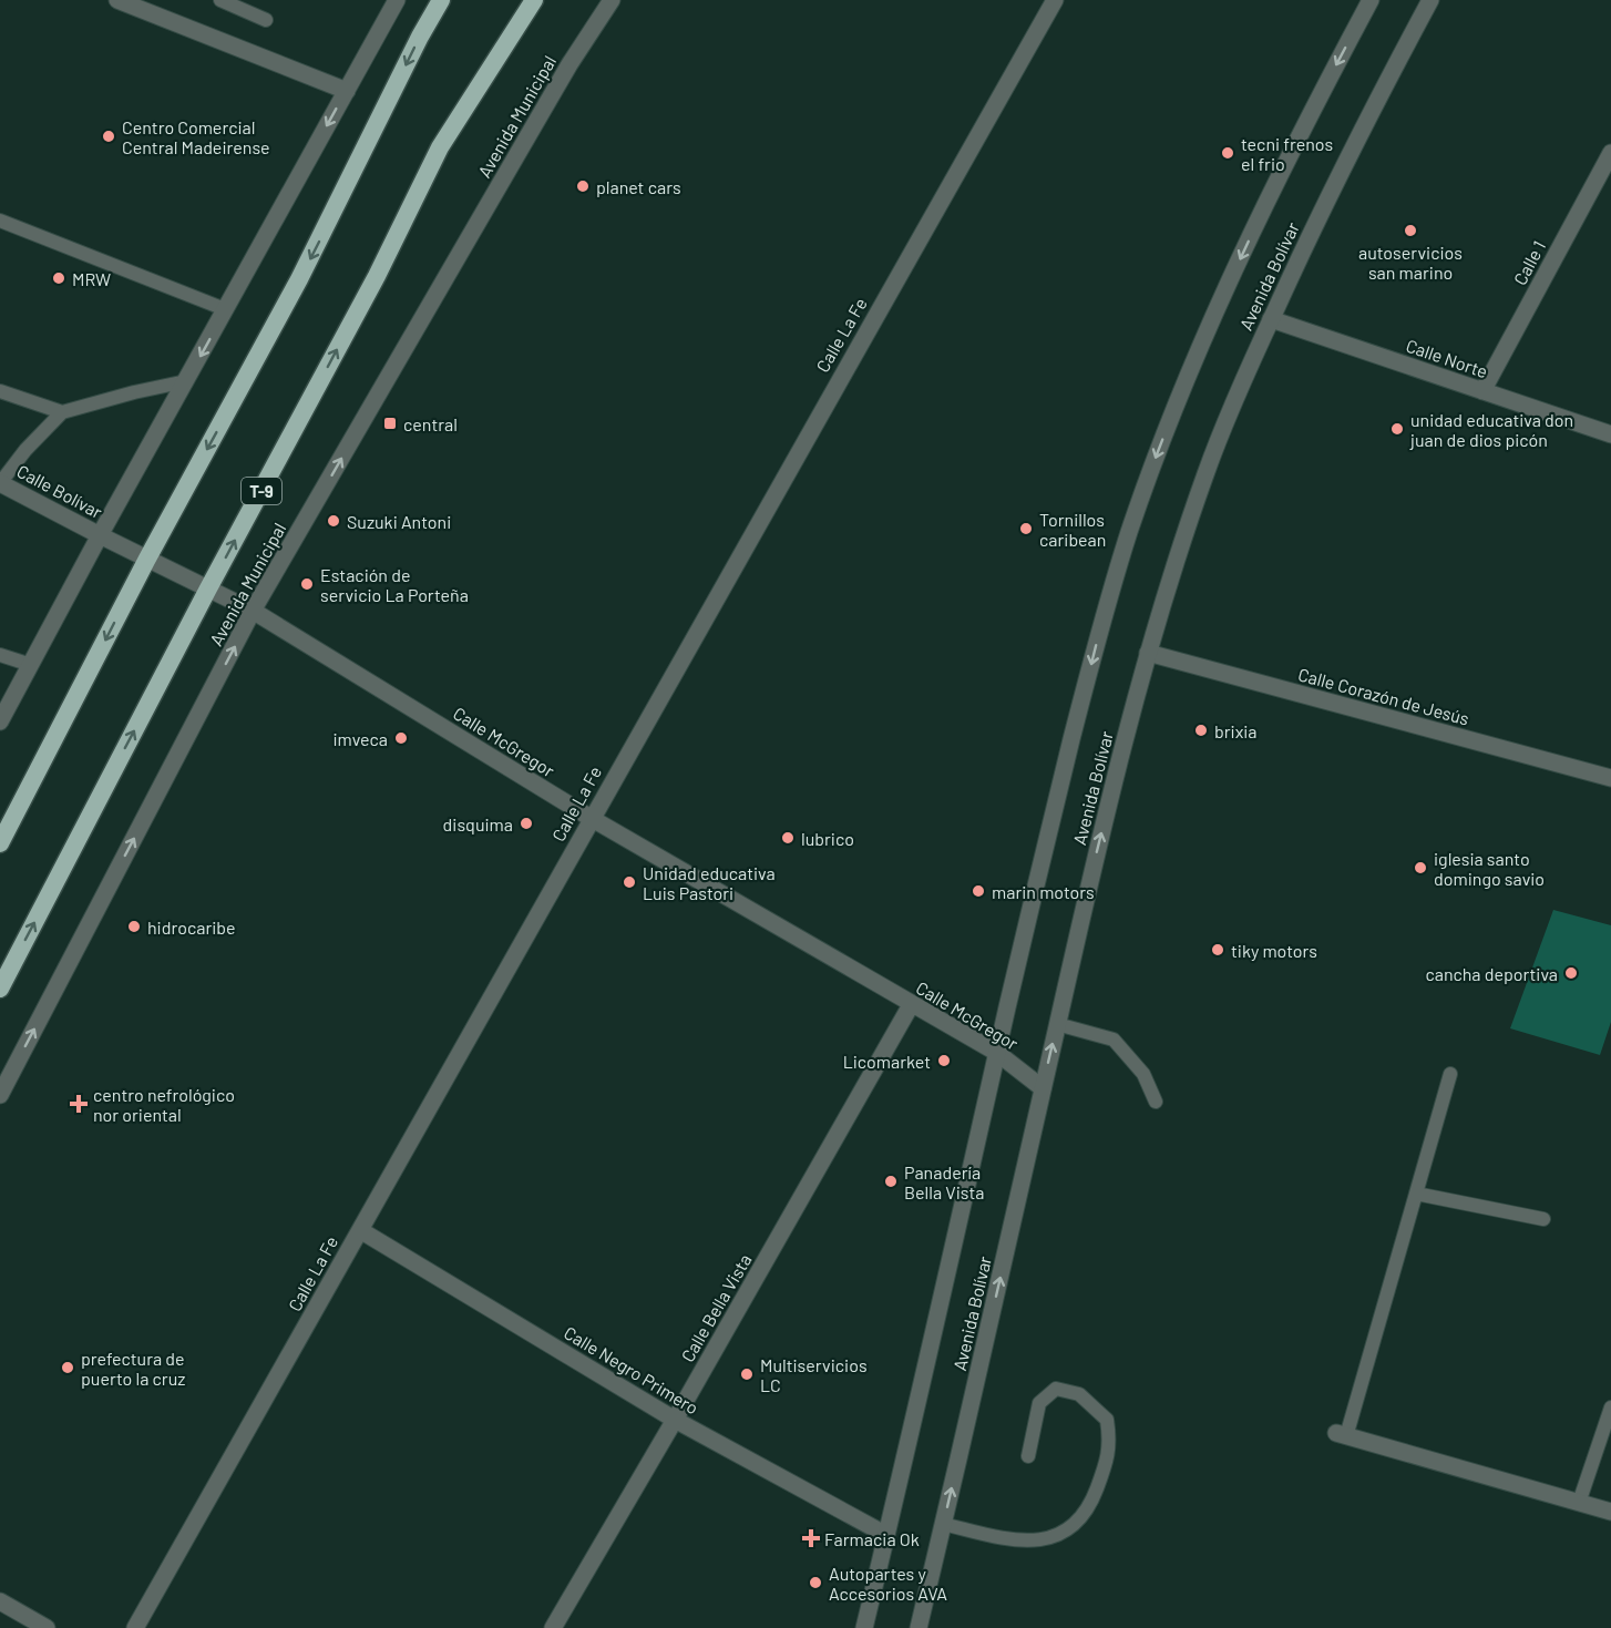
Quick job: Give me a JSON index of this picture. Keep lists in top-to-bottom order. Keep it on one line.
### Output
{"streets":{"highway":["Avenida Municipal","T-9"],"street":["Calle 1","Avenida Bolívar","Calle La Fe","Calle Norte","Calle Bolívar","Calle Corazón de Jesús","Calle McGregor","Calle Bella Vista","Calle Negro Primero"]},"crossings":[["Avenida Municipal","Calle McGregor"],["Calle 1","Calle Norte"],["Avenida Bolívar","Calle Norte"],["Avenida Bolívar","Calle Corazón de Jesús"],["Avenida Bolívar","Calle McGregor"],["Avenida Bolívar","Calle Negro Primero"],["Calle La Fe","Calle McGregor"],["Calle La Fe","Calle Negro Primero"],["Calle Bolívar","Calle McGregor"],["Calle McGregor","Calle Bella Vista"],["Calle Bella Vista","Calle Negro Primero"]],"places":{"other":["Centro Comercial Central Madeirense","tecni frenos el frio","planet cars","autoservicios san marino","MRW","unidad educativa don juan de dios picón","Suzuki Antoni","Tornillos caribean","Estación de servicio La Porteña","brixia","imveca","disquima","lubrico","iglesia santo domingo savio","Unidad educativa Luis Pastori","marin motors","hidrocaribe","tiky motors","cancha deportiva","Licomarket","Panadería Bella Vista","prefectura de puerto la cruz","Multiservicios LC","Autopartes y Accesorios AVA"],"transit":["central"],"health":["centro nefrológico nor oriental","Farmacia Ok"]}}
